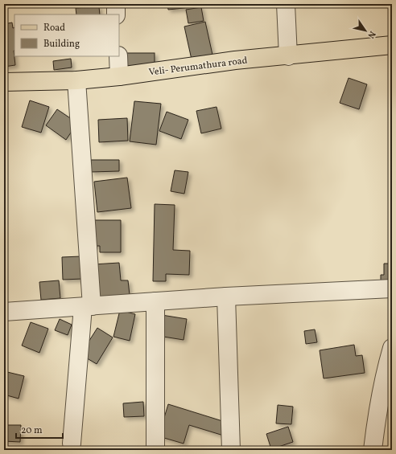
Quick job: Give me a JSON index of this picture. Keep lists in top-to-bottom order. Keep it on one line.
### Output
{"streets":{"main road":["Veli- Perumathura road"]},"legend":["Road","Building"],"scale_bar":"20 m","north":"bottom right"}
